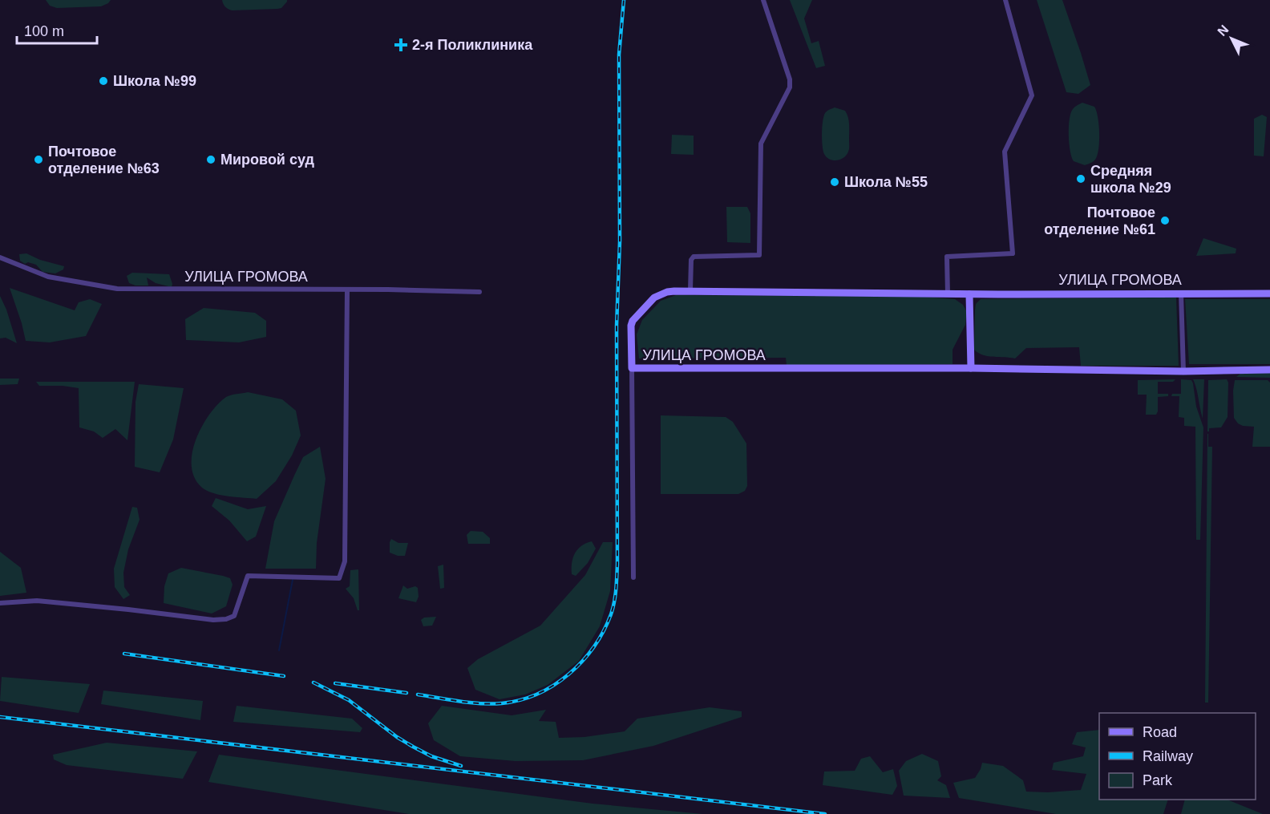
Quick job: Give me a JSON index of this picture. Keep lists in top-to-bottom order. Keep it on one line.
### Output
{"streets":{"street":["УЛИЦА ГРОМОВА"]},"places":{"health":["2-я Поликлиника"],"other":["Школа №99","Почтовое отделение №63","Мировой суд","Средняя школа №29","Школа №55","Почтовое отделение №61"]},"legend":["Road","Railway","Park"],"scale_bar":"100 m","north":"top left"}
